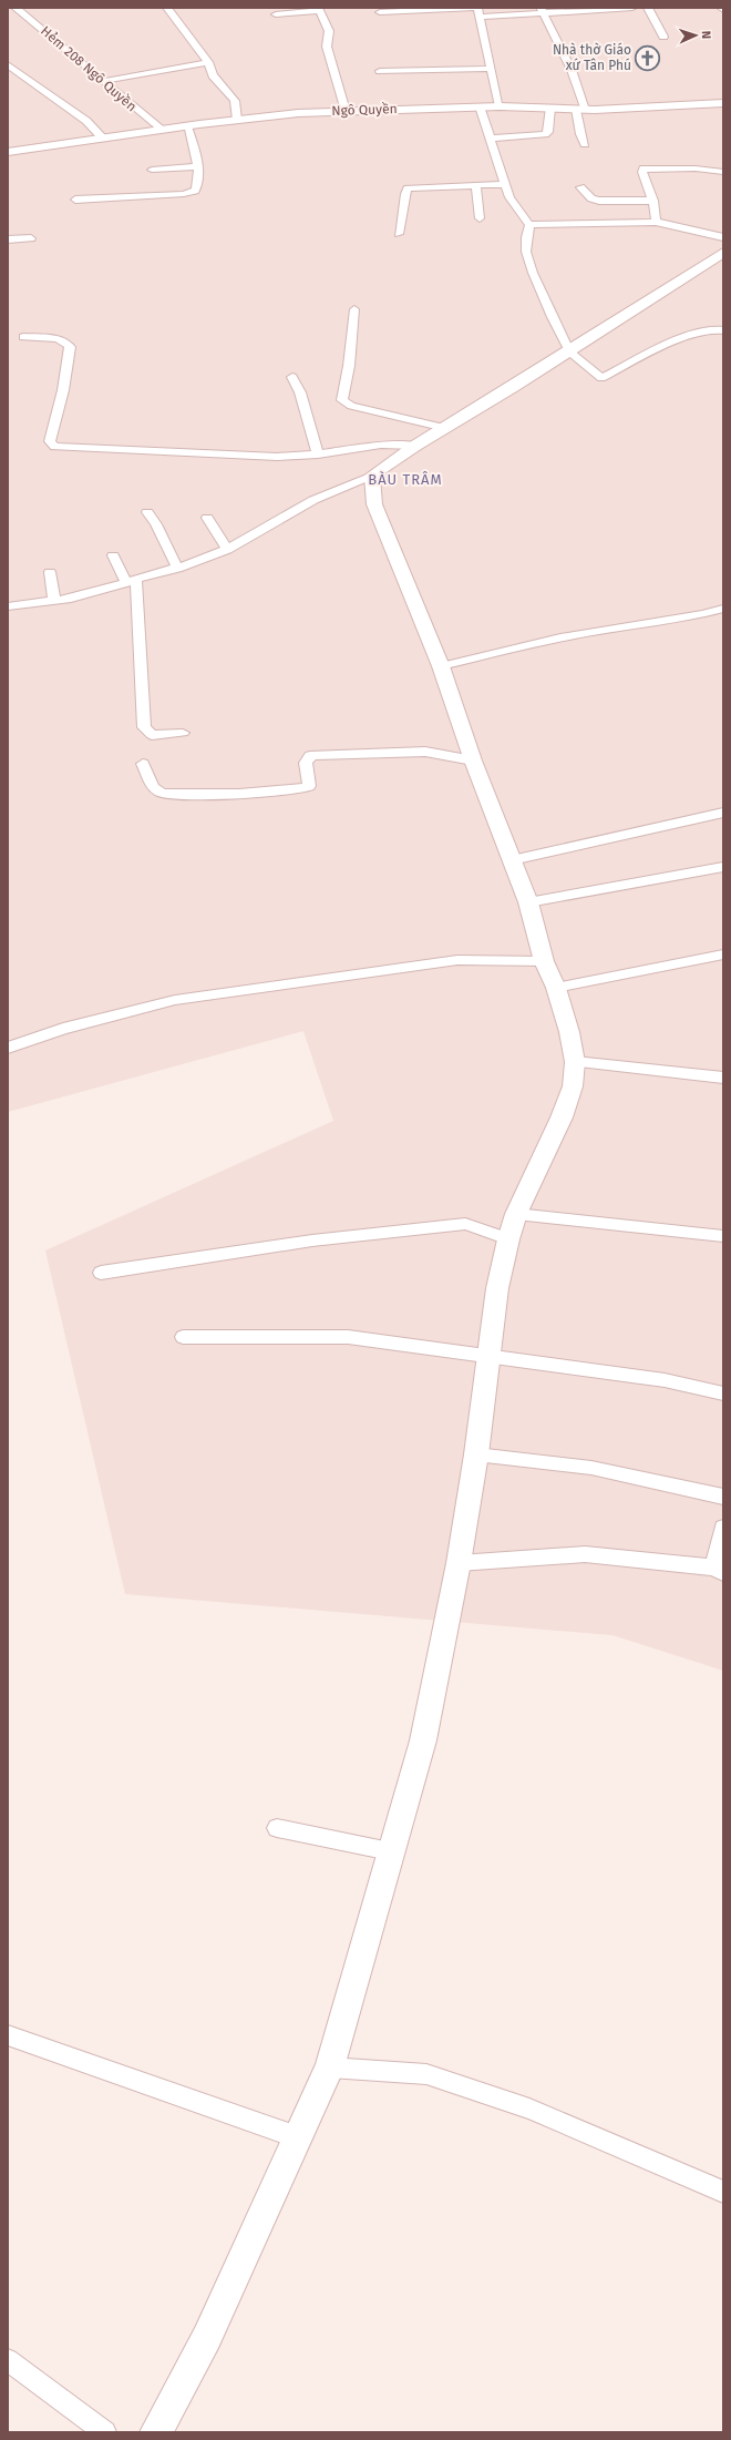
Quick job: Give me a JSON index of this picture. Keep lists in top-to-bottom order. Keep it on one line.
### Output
{"streets":{"street":["Hẻm 208 Ngô Quyền","Ngô Quyền"]},"crossings":[["Hẻm 208 Ngô Quyền","Ngô Quyền"]],"districts":["BÀU TRÂM"],"places":{"church":["Nhà thờ Giáo xứ Tân Phú"]},"north":"right"}
